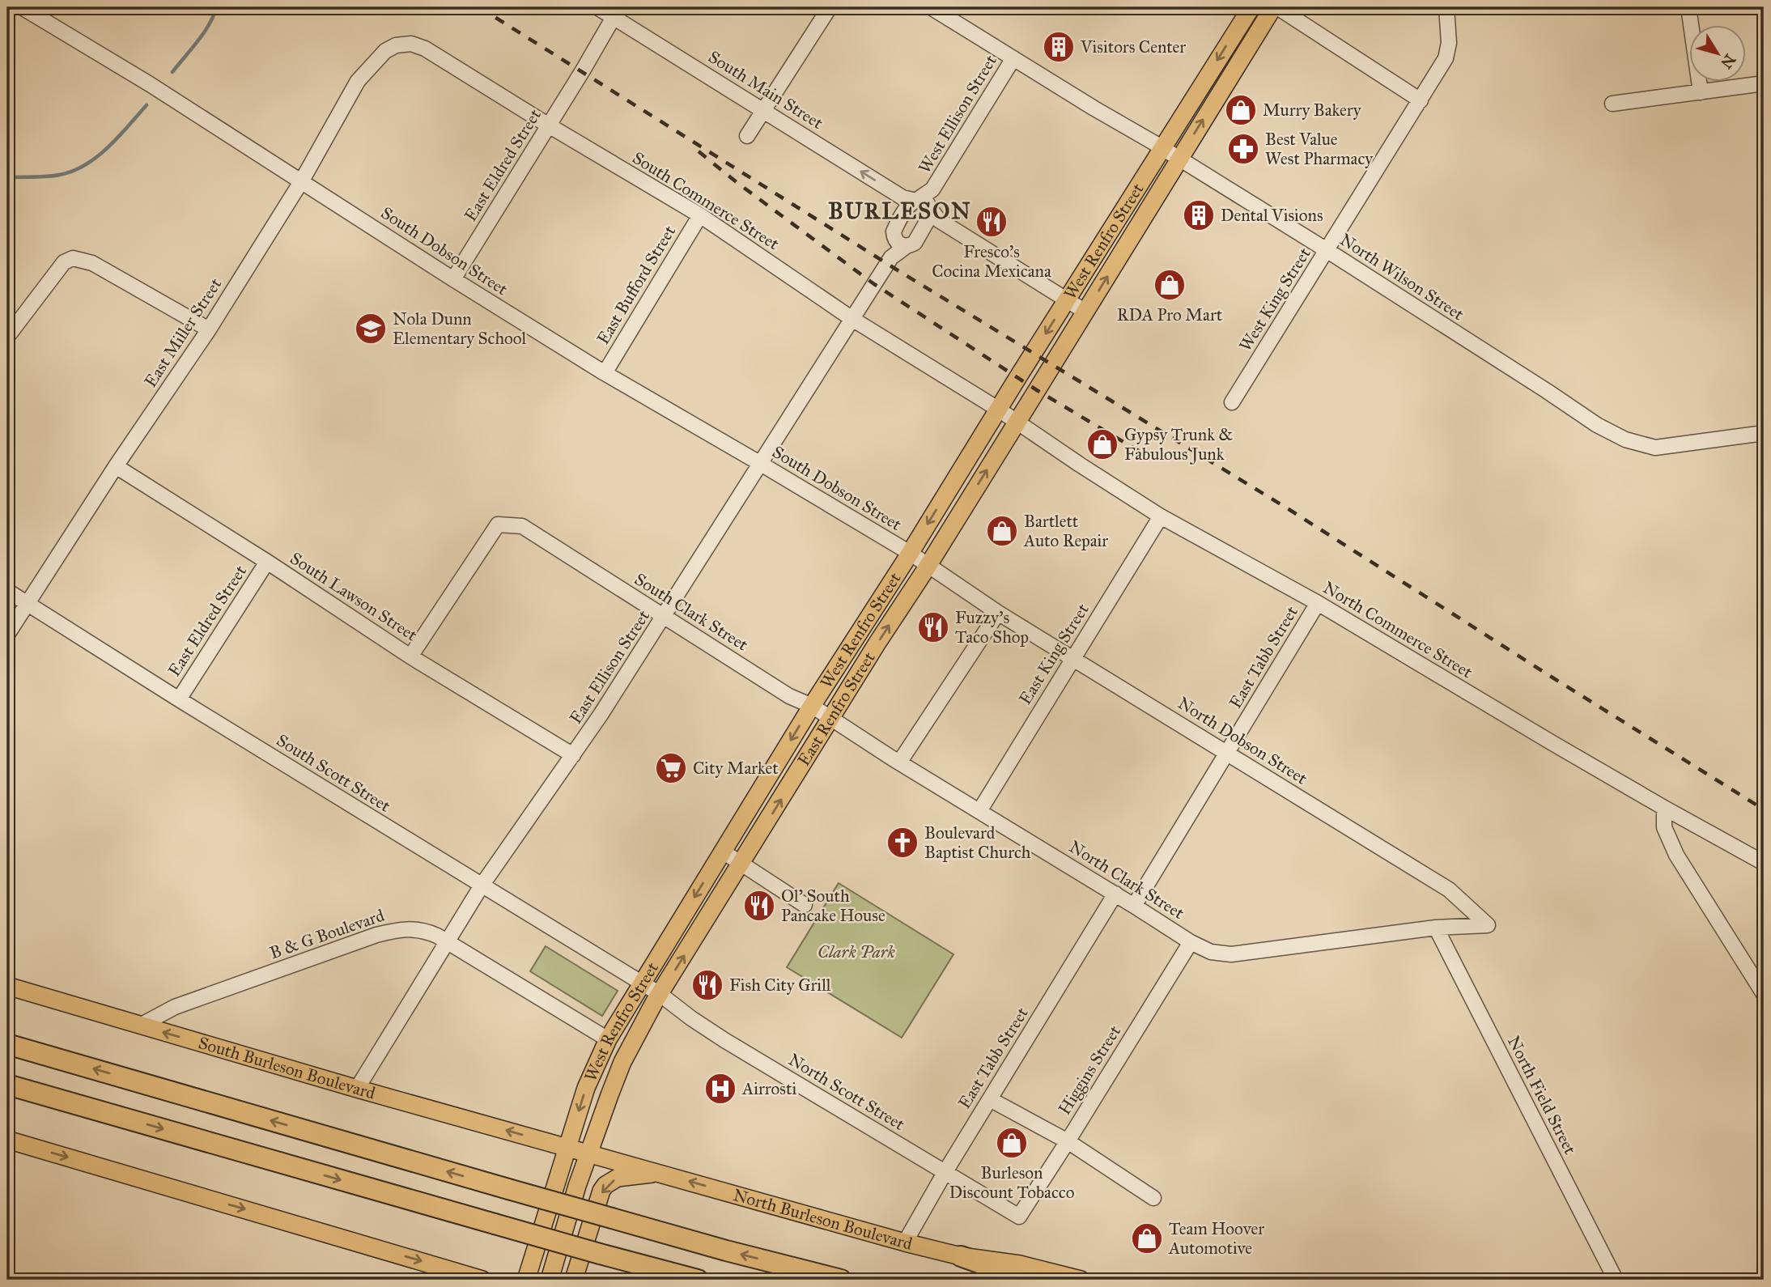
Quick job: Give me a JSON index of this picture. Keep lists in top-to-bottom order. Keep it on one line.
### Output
{"streets":{"main road":["West Renfro Street","East Renfro Street","South Burleson Boulevard","North Burleson Boulevard"],"street":["South Main Street","West Ellison Street","East Eldred Street","South Commerce Street","South Dobson Street","North Wilson Street","East Bufford Street","West King Street","East Miller Street","South Lawson Street","South Clark Street","North Commerce Street","East King Street","East Tabb Street","East Ellison Street","North Dobson Street","South Scott Street","North Clark Street","B & G Boulevard","Higgins Street","North Scott Street","North Field Street"]},"crossings":[["South Main Street","East Eldred Street"],["South Main Street","West Renfro Street"],["South Main Street","East Ellison Street"],["West Ellison Street","North Wilson Street"],["West Ellison Street","East Ellison Street"],["East Eldred Street","South Commerce Street"],["East Eldred Street","South Dobson Street"],["East Eldred Street","South Lawson Street"],["East Eldred Street","South Scott Street"],["South Commerce Street","West Renfro Street"],["South Commerce Street","East Bufford Street"],["South Commerce Street","East Miller Street"],["South Commerce Street","North Commerce Street"],["South Commerce Street","East Ellison Street"],["South Commerce Street","East Renfro Street"],["West Renfro Street","South Dobson Street"],["West Renfro Street","North Wilson Street"],["West Renfro Street","South Clark Street"],["West Renfro Street","East Renfro Street"],["West Renfro Street","South Scott Street"],["West Renfro Street","B & G Boulevard"],["West Renfro Street","South Burleson Boulevard"],["West Renfro Street","North Scott Street"],["West Renfro Street","North Burleson Boulevard"],["South Dobson Street","East Bufford Street"],["South Dobson Street","East Miller Street"],["South Dobson Street","East Ellison Street"],["South Dobson Street","East Renfro Street"],["South Dobson Street","North Dobson Street"],["North Wilson Street","West King Street"],["East Miller Street","South Lawson Street"],["East Miller Street","South Scott Street"],["South Lawson Street","South Clark Street"],["South Lawson Street","East Ellison Street"],["South Clark Street","East Ellison Street"],["South Clark Street","East Renfro Street"],["South Clark Street","North Clark Street"],["North Commerce Street","East King Street"],["North Commerce Street","East Tabb Street"],["North Commerce Street","East Renfro Street"],["East King Street","North Dobson Street"],["East King Street","North Clark Street"],["East Tabb Street","North Dobson Street"],["East Tabb Street","North Clark Street"],["East Tabb Street","North Scott Street"],["East Tabb Street","North Burleson Boulevard"],["East Ellison Street","South Scott Street"],["East Ellison Street","B & G Boulevard"],["East Ellison Street","South Burleson Boulevard"],["East Renfro Street","North Dobson Street"],["East Renfro Street","North Clark Street"],["East Renfro Street","North Scott Street"],["East Renfro Street","North Burleson Boulevard"],["North Dobson Street","North Clark Street"],["North Dobson Street","North Field Street"],["South Scott Street","North Scott Street"],["North Clark Street","Higgins Street"],["North Clark Street","North Field Street"],["B & G Boulevard","South Burleson Boulevard"],["South Burleson Boulevard","North Burleson Boulevard"],["Higgins Street","North Scott Street"]],"one_way":["East Renfro Street","North Burleson Boulevard"],"districts":["BURLESON"],"parks":["Clark Park"],"places":{"building":["Visitors Center","Dental Visions"],"shop":["Murry Bakery","RDA Pro Mart","Gypsy Trunk & Fabulous Junk","Bartlett Auto Repair","Burleson Discount Tobacco","Team Hoover Automotive"],"pharmacy":["Best Value West Pharmacy"],"restaurant":["Fresco's Cocina Mexicana","Fuzzy's Taco Shop","Ol' South Pancake House","Fish City Grill"],"school or university":["Nola Dunn Elementary School"],"supermarket":["City Market"],"church":["Boulevard Baptist Church"],"hospital":["Airrosti"]},"north":"bottom right"}
